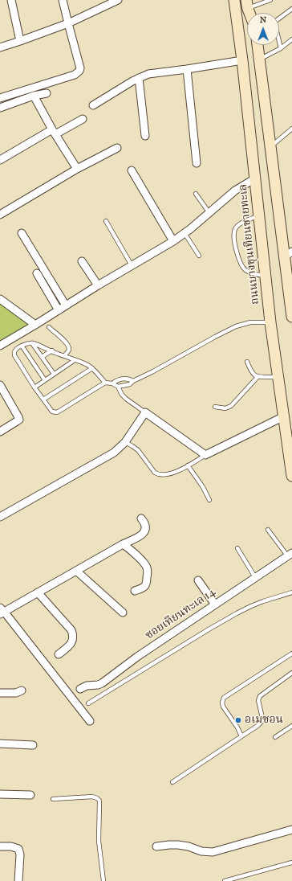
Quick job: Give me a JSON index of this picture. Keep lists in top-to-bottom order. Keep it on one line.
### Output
{"streets":{"main road":["ถนนบางขุนเทียนชายทะเล"],"street":["ซอยเทียนทะเล 14"]},"places":["อเมซอน"],"north":"top"}
